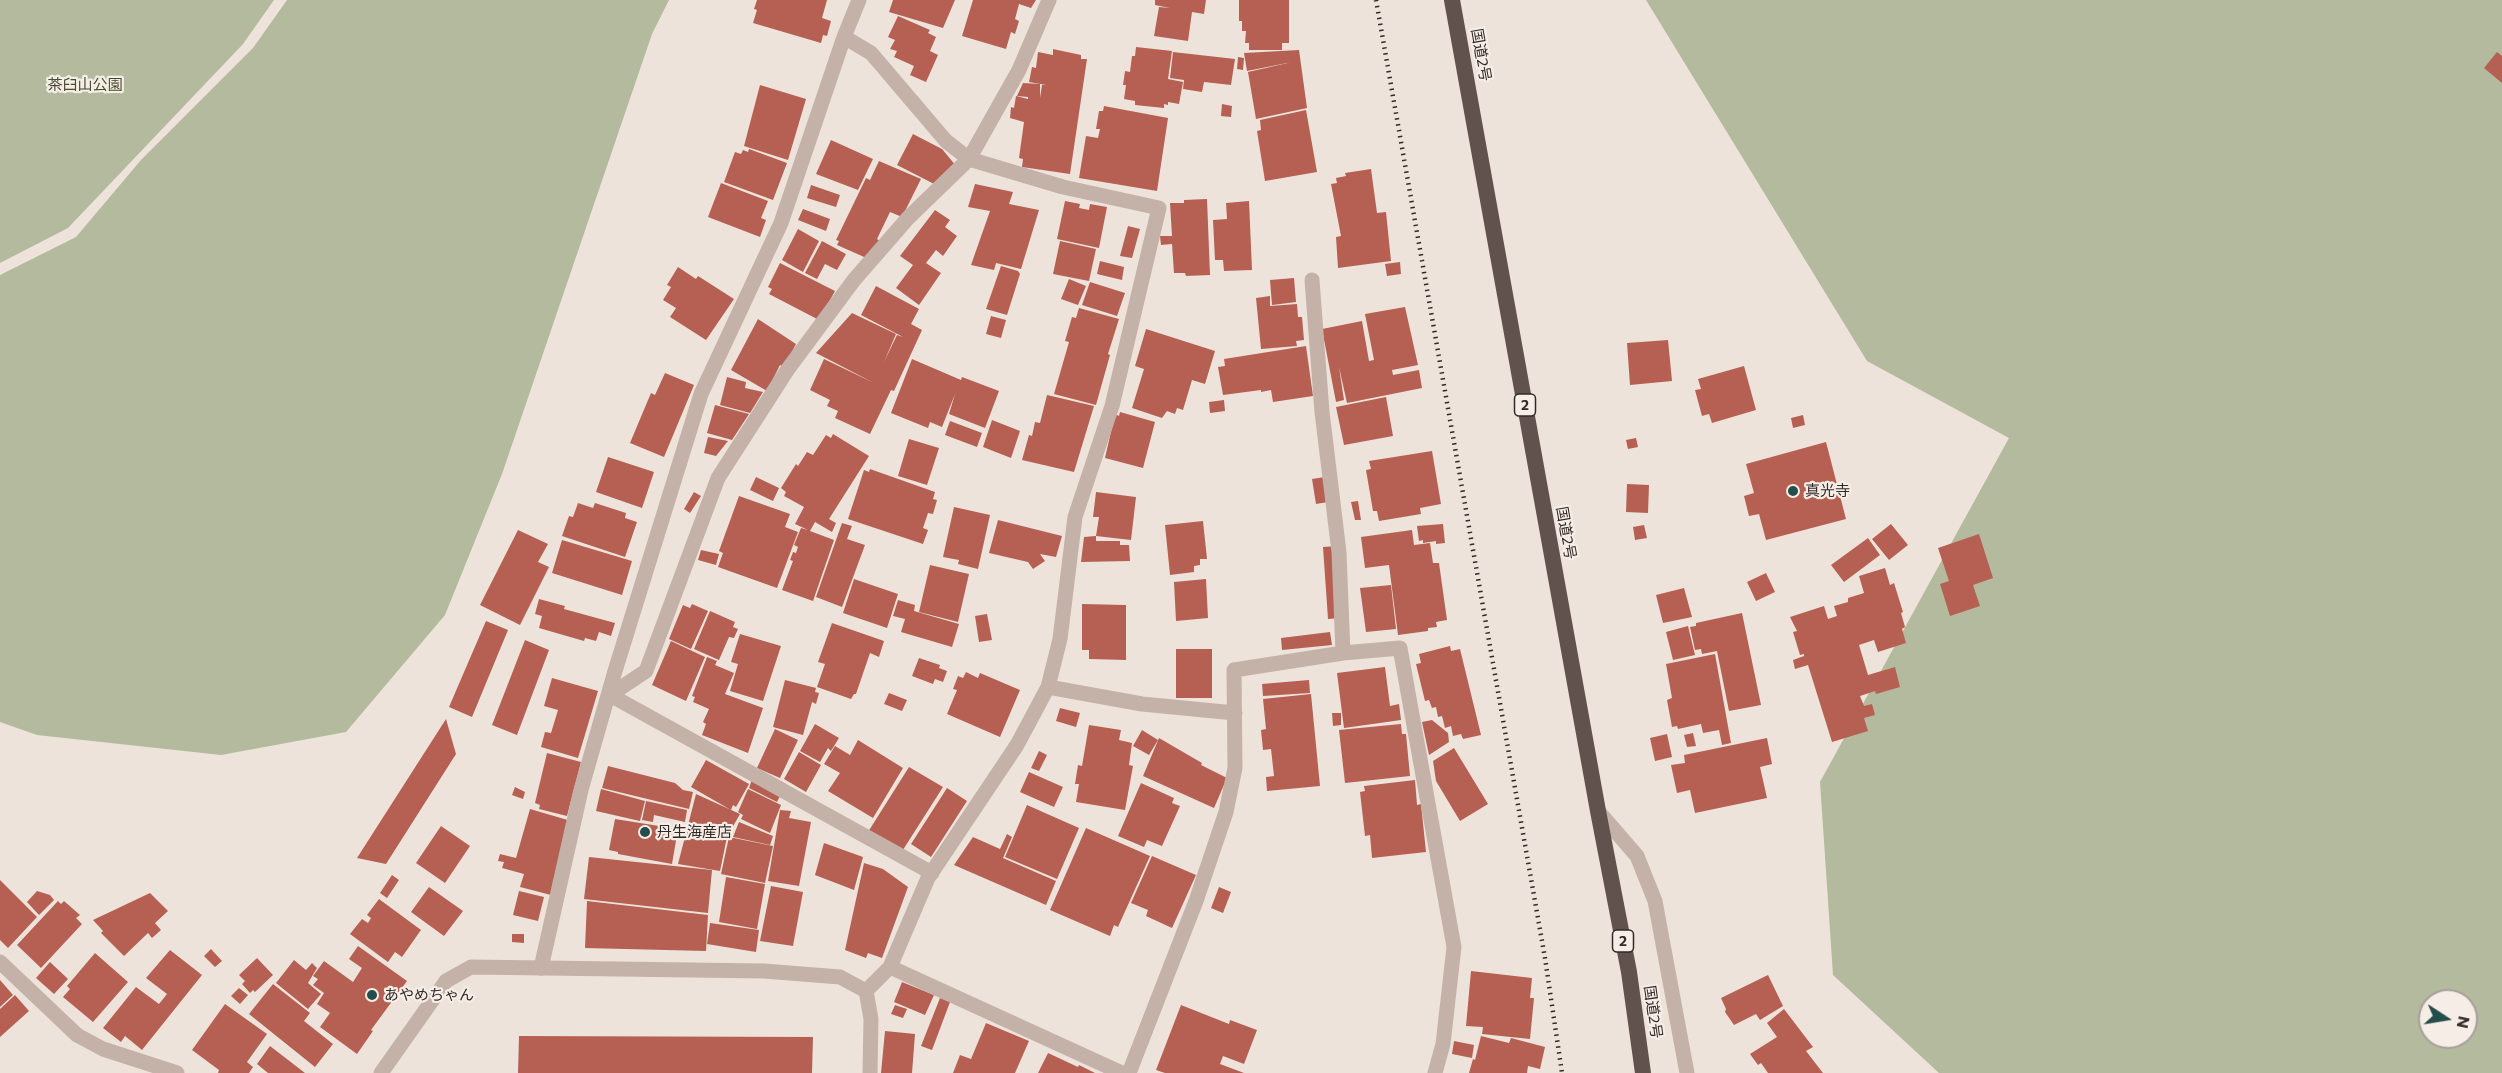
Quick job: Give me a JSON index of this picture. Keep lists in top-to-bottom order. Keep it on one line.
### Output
{"streets":{"highway":["国道2号","2"]},"parks":["茶臼山公園"],"places":["真光寺","丹生海産店","あやめちゃん"],"north":"right"}
